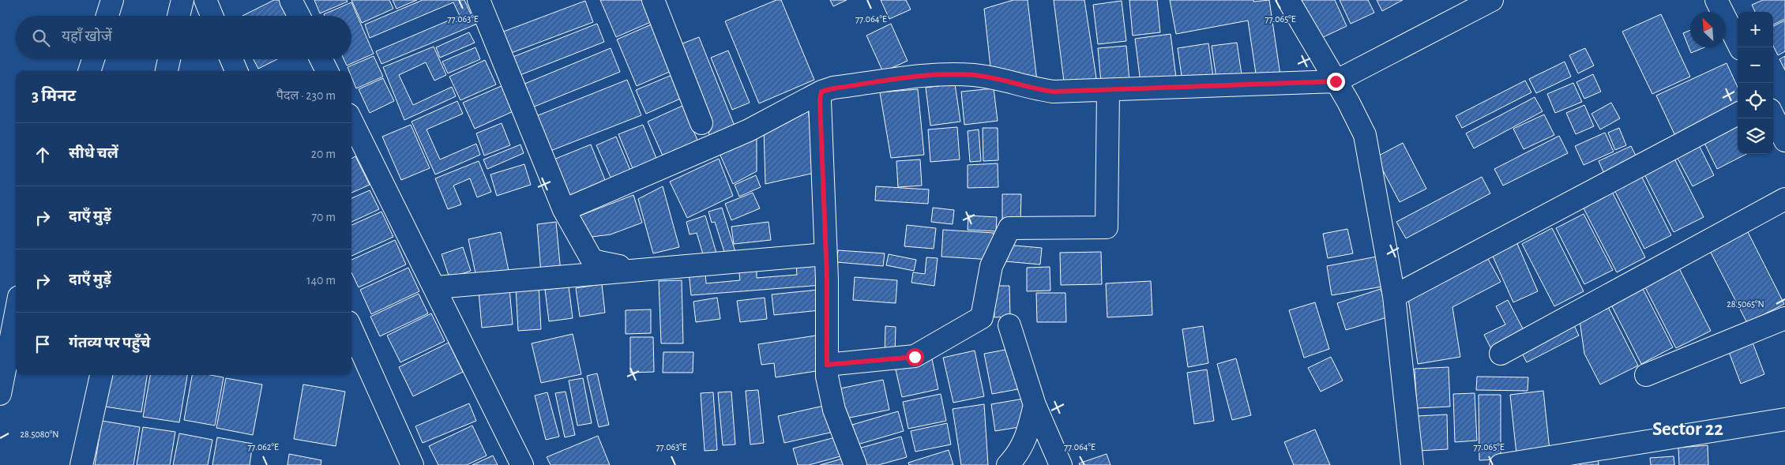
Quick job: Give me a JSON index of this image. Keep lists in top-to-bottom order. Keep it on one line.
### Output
{"districts":["Sector 22"],"north":"top left","page":{"map_buttons":["+","−"],"search":"यहाँ खोजें","heading":["3 मिनट","पैदल · 230 m"],"list":[["सीधे चलें","20 m"],["दाएँ मुड़ें","70 m"],["दाएँ मुड़ें","140 m"],"गंतव्य पर पहुँचे"]},"coordinates":["77.063°E","77.064°E","77.065°E","28.5065°N","28.5080°N","77.062°E"]}
